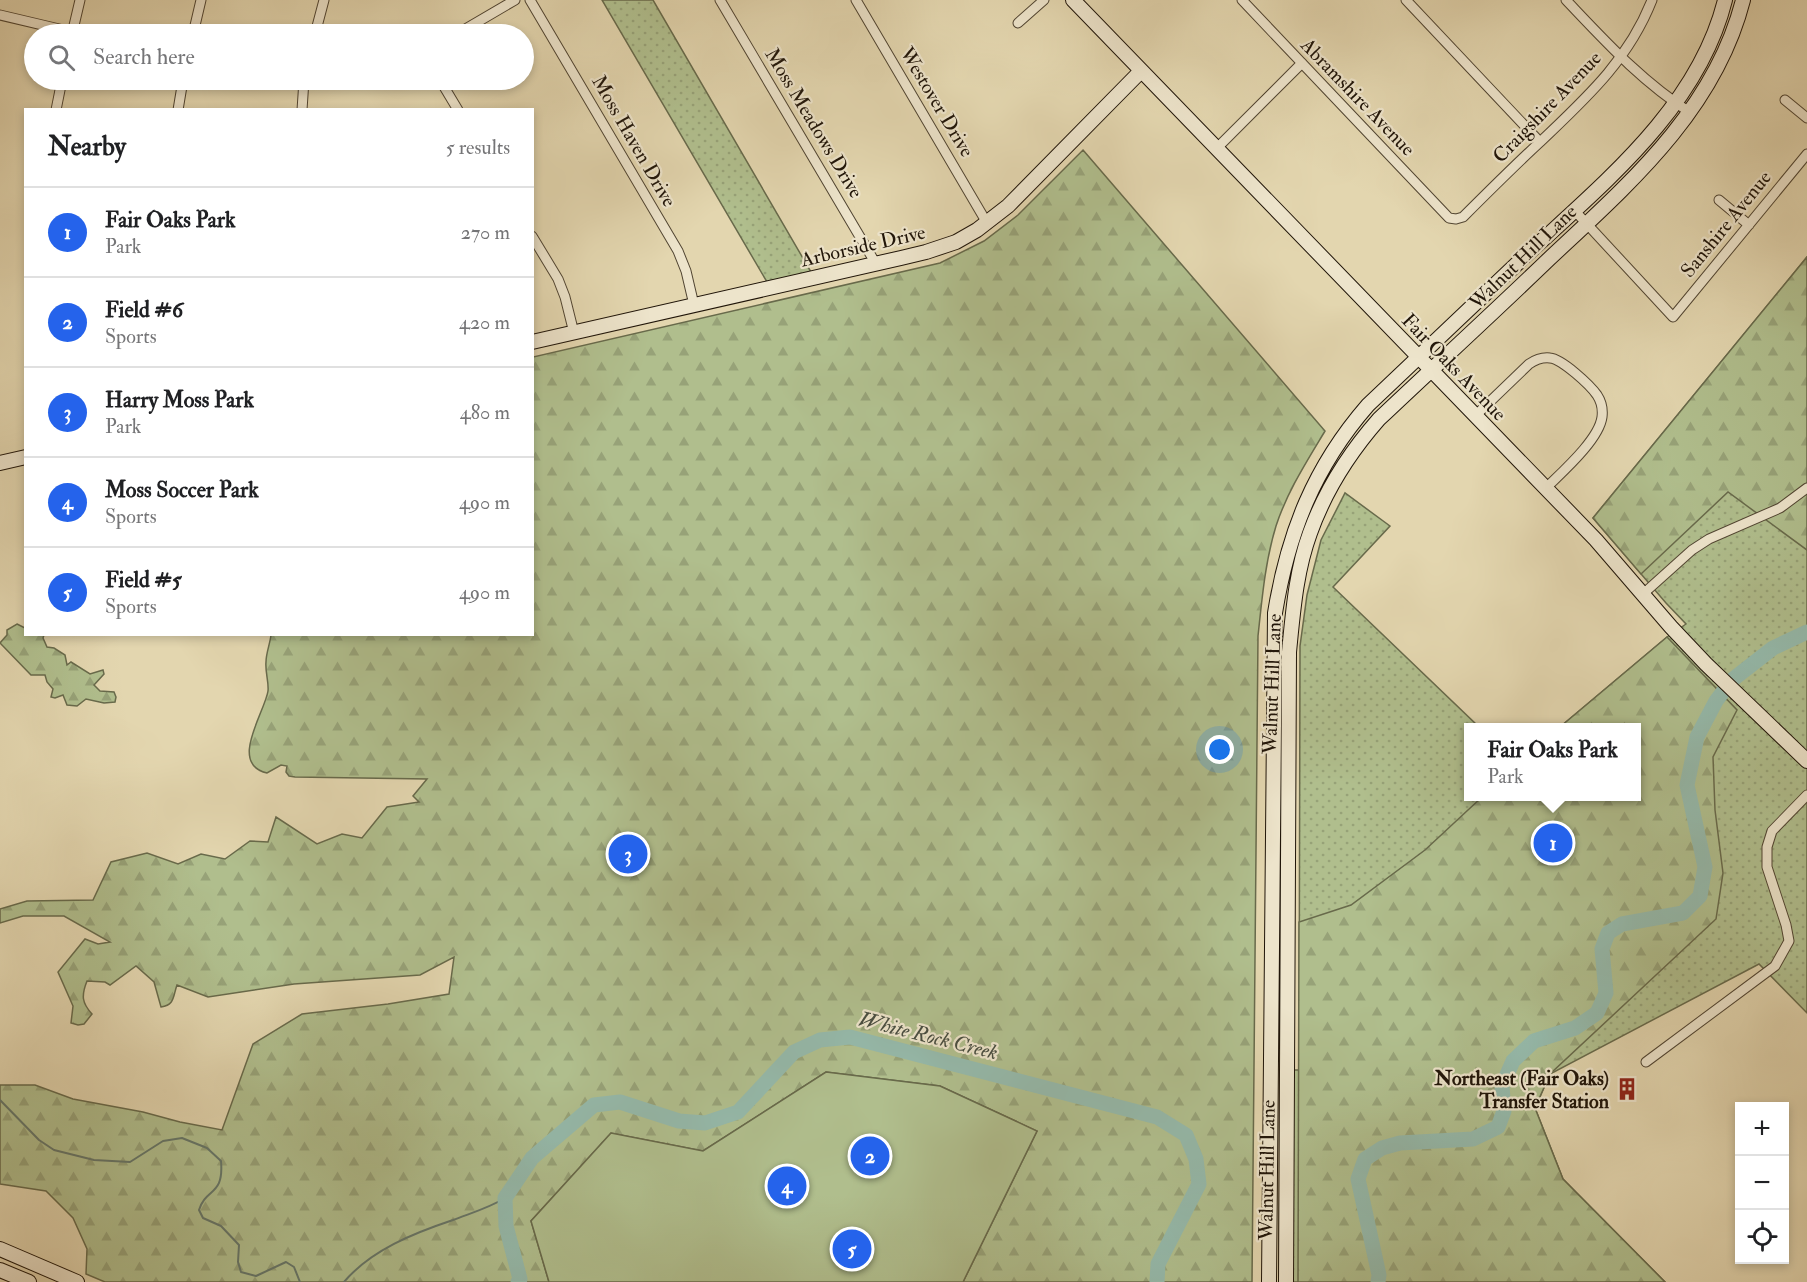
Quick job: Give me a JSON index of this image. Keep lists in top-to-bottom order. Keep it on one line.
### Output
{"streets":{"main road":["Arborside Drive","Walnut Hill Lane","Fair Oaks Avenue"],"street":["Abramshire Avenue","Westover Drive","Craigshire Avenue","Moss Meadows Drive","Moss Haven Drive","Sanshire Avenue"]},"crossings":[["Abramshire Avenue","Craigshire Avenue"],["Westover Drive","Arborside Drive"],["Moss Meadows Drive","Arborside Drive"],["Moss Haven Drive","Arborside Drive"],["Sanshire Avenue","Walnut Hill Lane"],["Arborside Drive","Fair Oaks Avenue"],["Walnut Hill Lane","Fair Oaks Avenue"]],"water":["White Rock Creek"],"places":{"building":["Northeast (Fair Oaks) Transfer Station"]},"page":{"search":"Search here","heading":["Nearby","5 results"],"list":[{"mark":"1","name":"Fair Oaks Park","note":"Park","value":"270 m"},{"mark":"2","name":"Field #6","note":"Sports","value":"420 m"},{"mark":"3","name":"Harry Moss Park","note":"Park","value":"480 m"},{"mark":"4","name":"Moss Soccer Park","note":"Sports","value":"490 m"},{"mark":"5","name":"Field #5","note":"Sports","value":"490 m"}],"popup":["Fair Oaks Park","Park"],"pins":["1","3","2","4","5"],"map_buttons":["+","−"]}}
